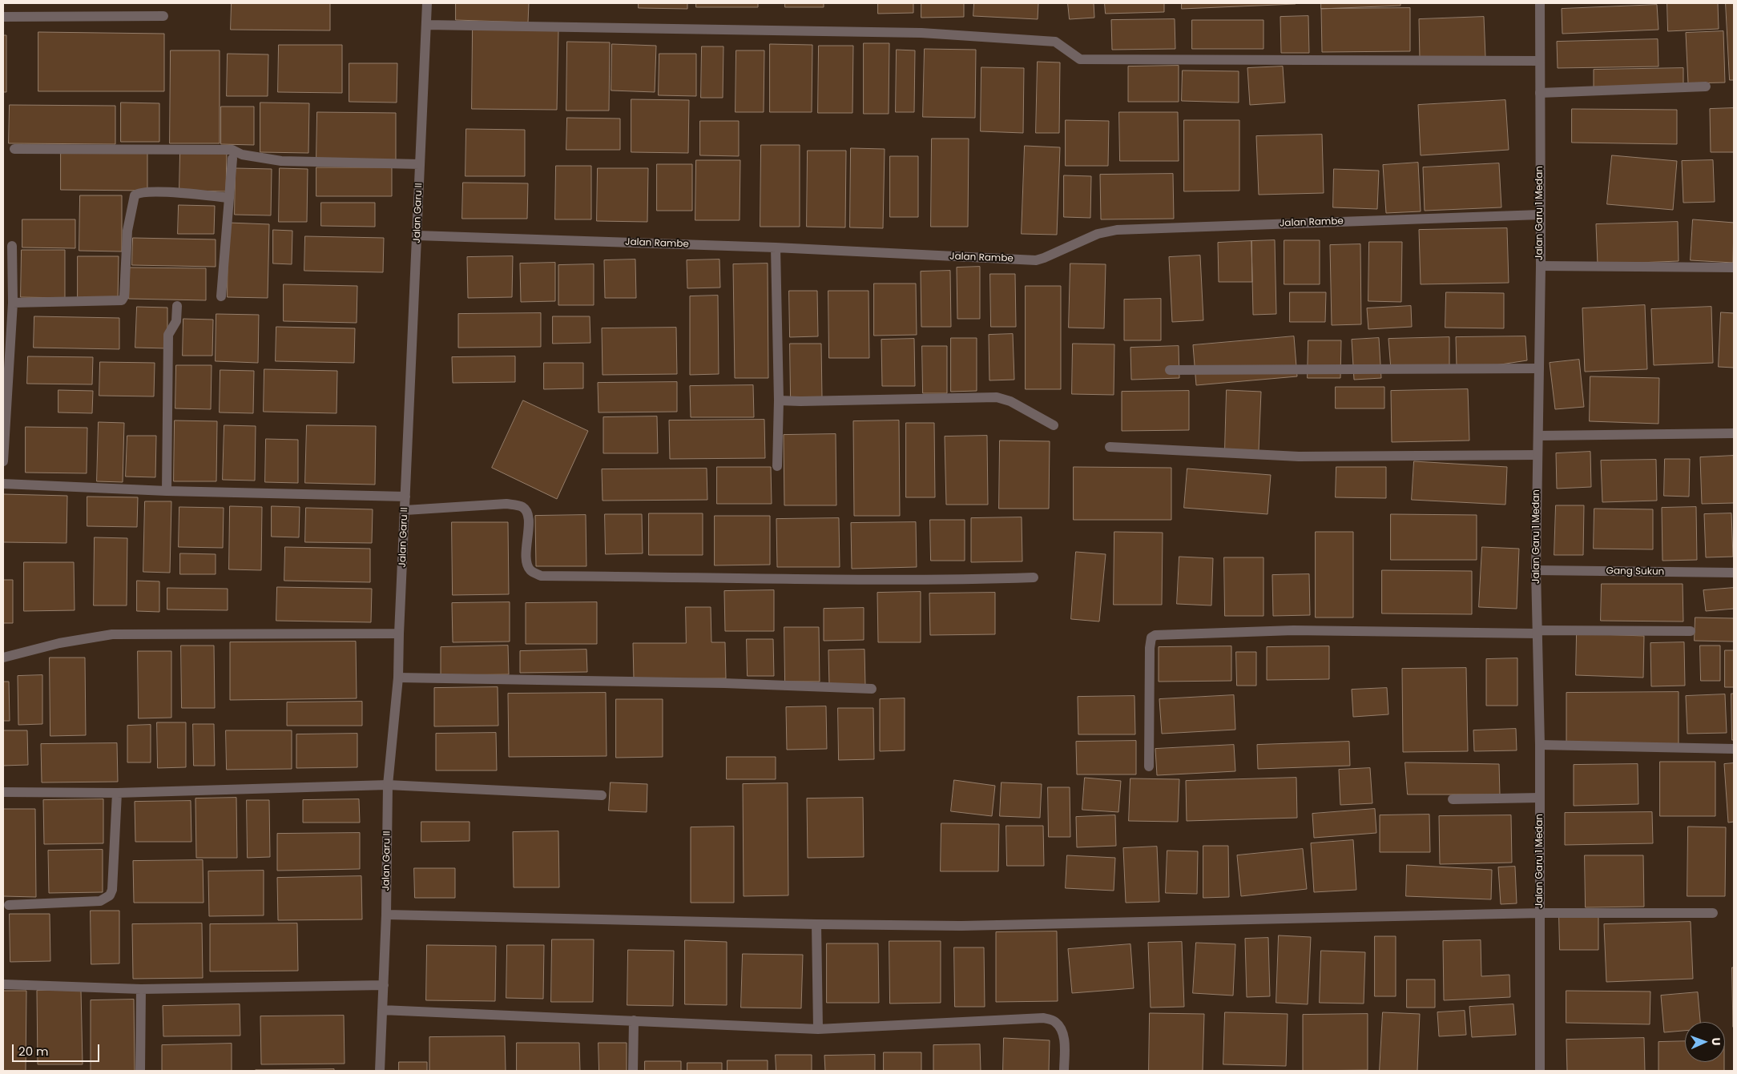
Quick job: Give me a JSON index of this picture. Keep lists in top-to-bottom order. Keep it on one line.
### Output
{"streets":{"street":["Jalan Garu II","Jalan Garu 1 Medan","Jalan Rambe","Gang Sukun"]},"crossings":[["Jalan Garu II","Jalan Rambe"],["Jalan Garu 1 Medan","Jalan Rambe"],["Jalan Garu 1 Medan","Gang Sukun"]],"scale_bar":"20 m","north":"right"}
